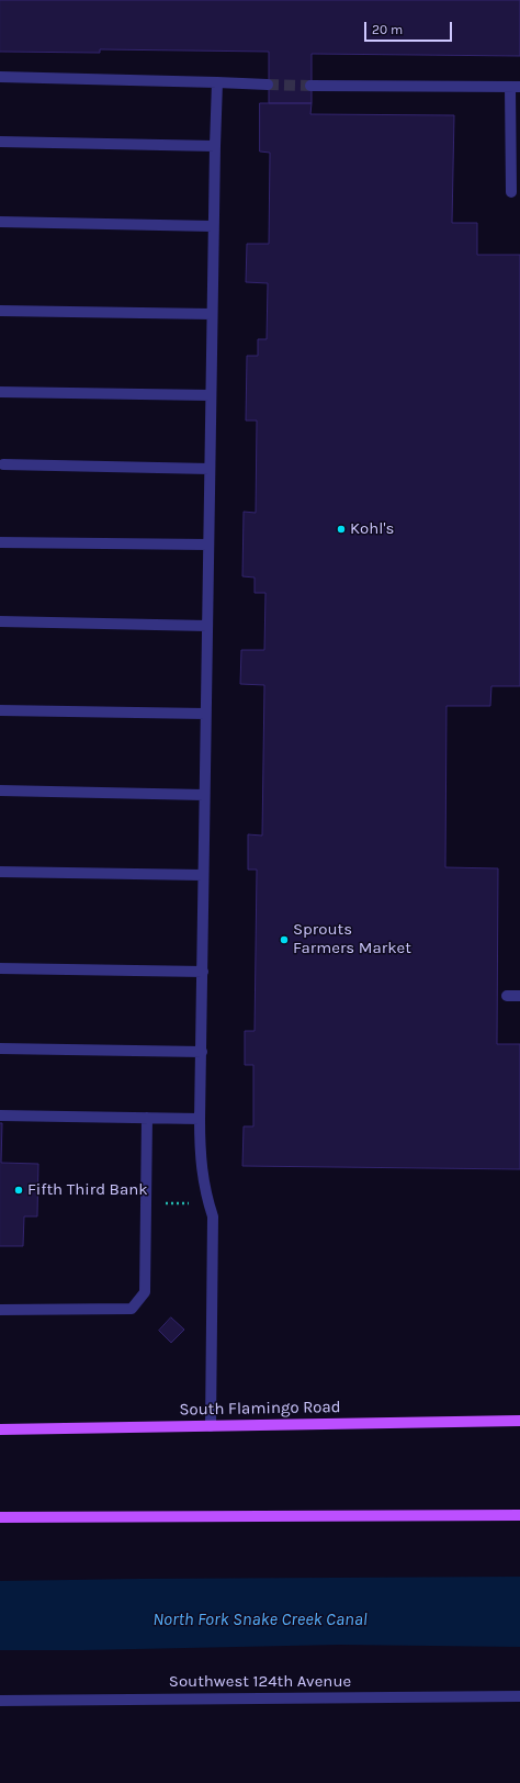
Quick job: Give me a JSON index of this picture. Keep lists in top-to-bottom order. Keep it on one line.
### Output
{"streets":{"main road":["South Flamingo Road"],"street":["Southwest 124th Avenue"]},"water":["North Fork Snake Creek Canal"],"places":["Kohl's","Sprouts Farmers Market","Fifth Third Bank"],"scale_bar":"20 m"}
